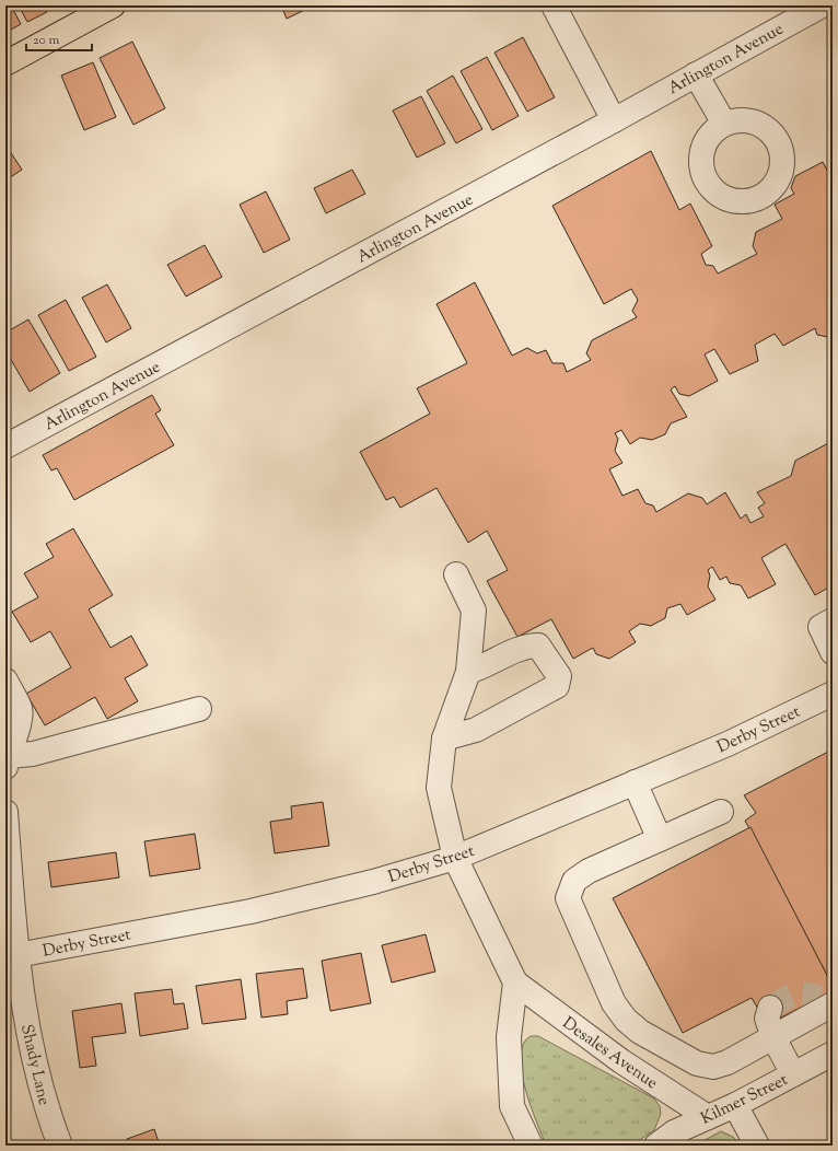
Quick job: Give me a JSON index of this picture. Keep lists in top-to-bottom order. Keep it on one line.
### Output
{"streets":{"street":["Arlington Avenue","Derby Street","Desales Avenue","Shady Lane","Kilmer Street"]},"crossings":[["Derby Street","Shady Lane"],["Desales Avenue","Kilmer Street"]],"scale_bar":"20 m"}
